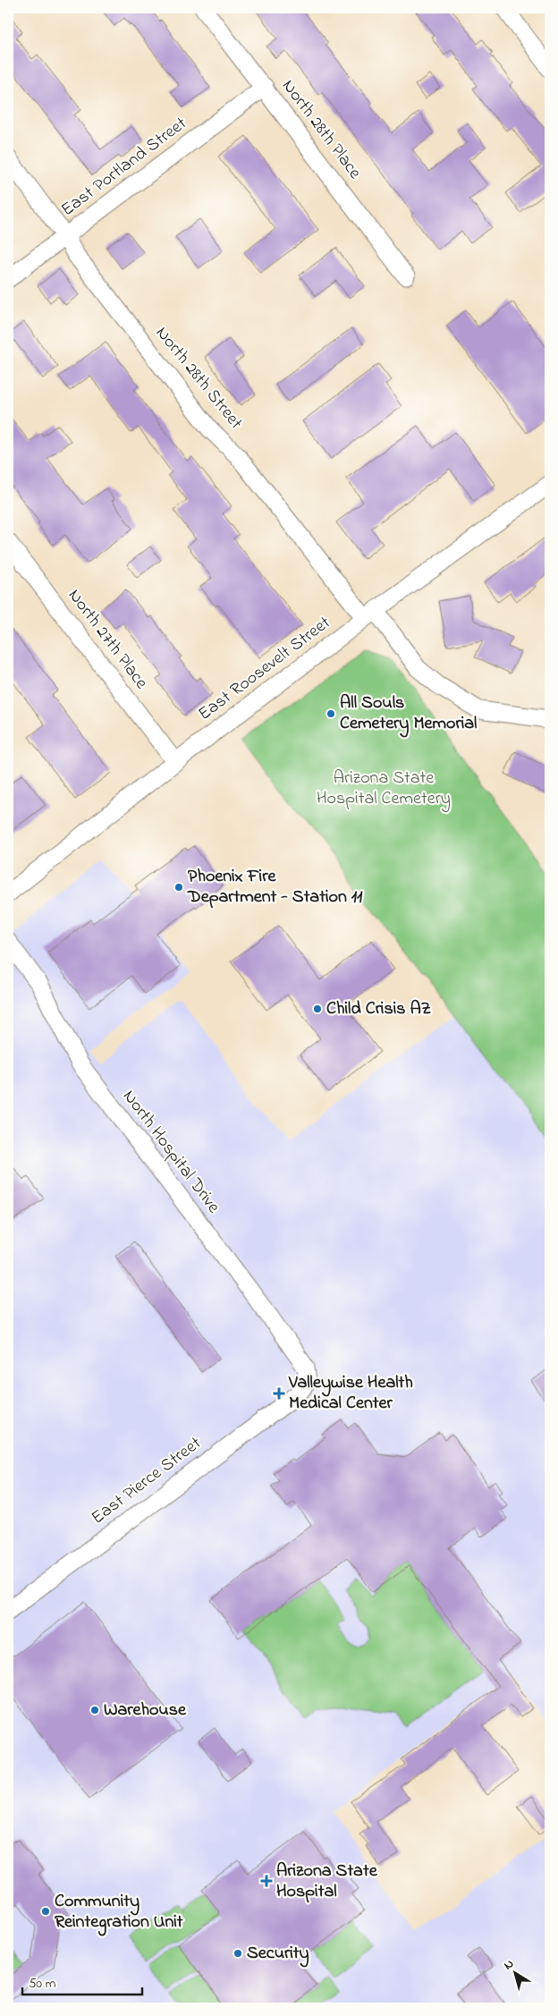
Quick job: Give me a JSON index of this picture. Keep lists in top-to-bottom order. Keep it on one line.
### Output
{"streets":{"street":["North 28th Place","East Portland Street","North 28th Street","North 27th Place","East Roosevelt Street","North Hospital Drive","East Pierce Street"]},"crossings":[["North 28th Place","East Portland Street"],["East Portland Street","North 28th Street"],["North 28th Street","East Roosevelt Street"],["North 27th Place","East Roosevelt Street"],["North Hospital Drive","East Pierce Street"]],"parks":["Arizona State Hospital Cemetery"],"places":{"other":["All Souls Cemetery Memorial","Phoenix Fire Department - Station 11","Child Crisis AZ","Warehouse","Community Reintegration Unit","Security"],"health":["Valleywise Health Medical Center","Arizona State Hospital"]},"scale_bar":"50 m","north":"top left"}
